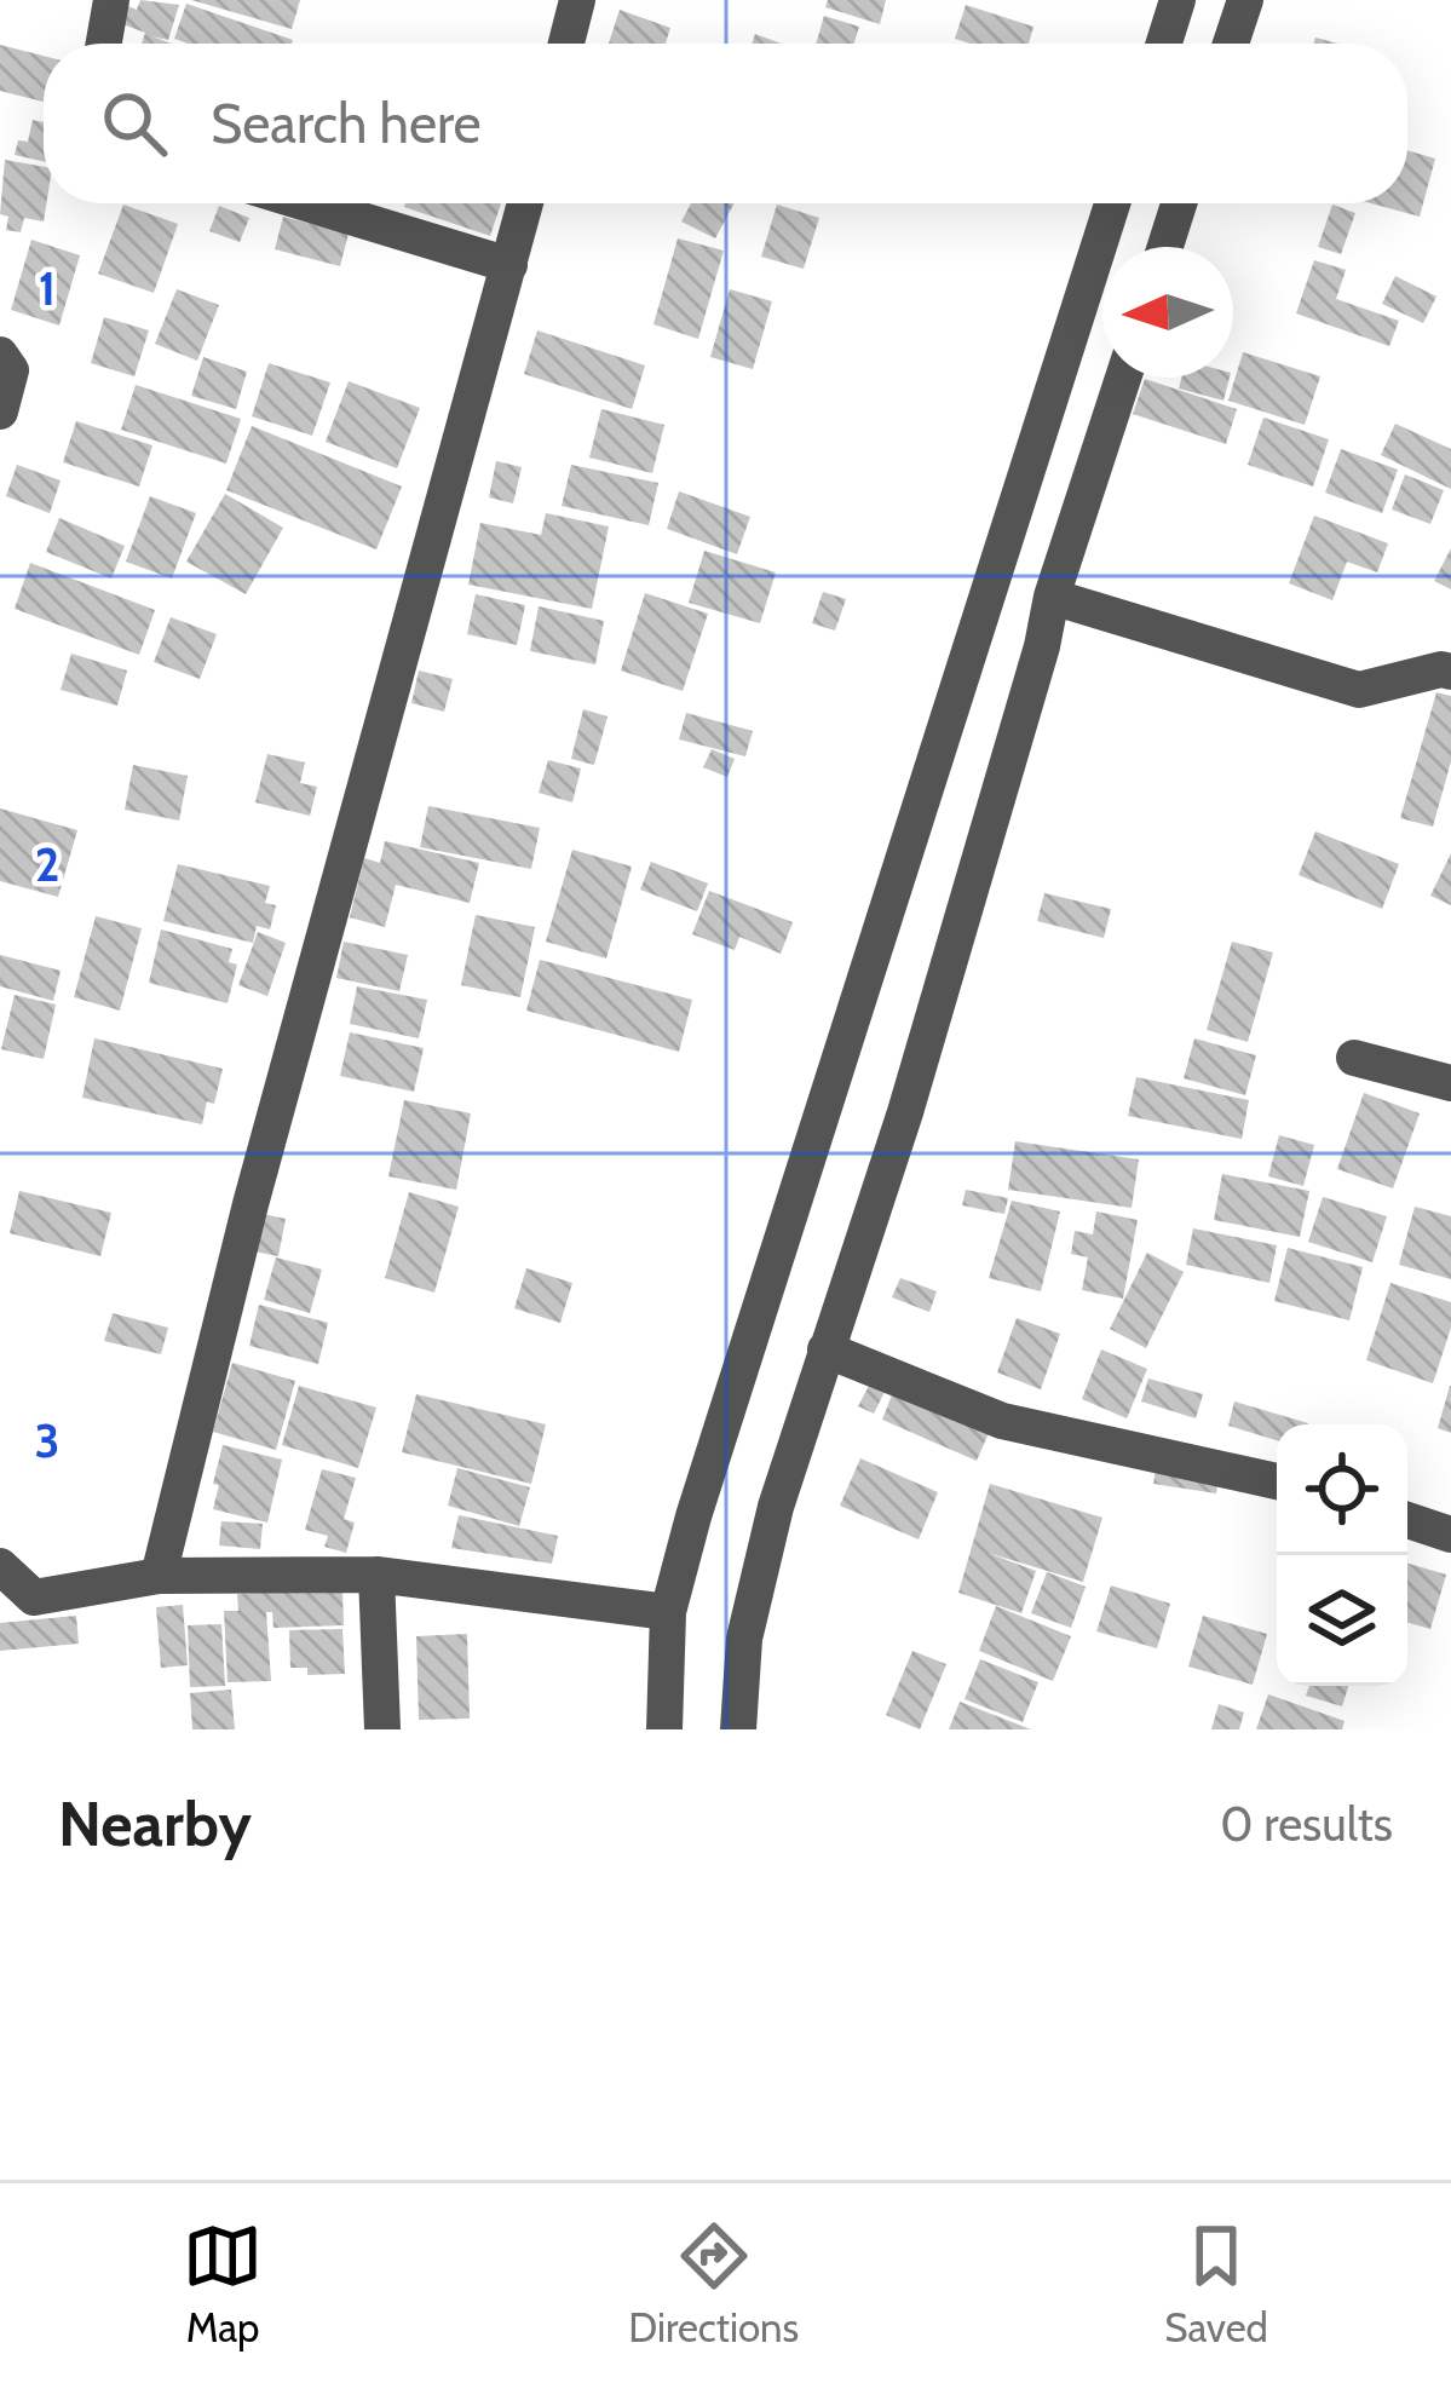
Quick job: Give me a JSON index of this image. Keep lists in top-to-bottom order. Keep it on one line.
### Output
{"north":"left","page":{"search":"Search here","heading":["Nearby","0 results"],"nav":["Map","Directions","Saved"]},"grid":{"rows":["1","2","3"]}}
